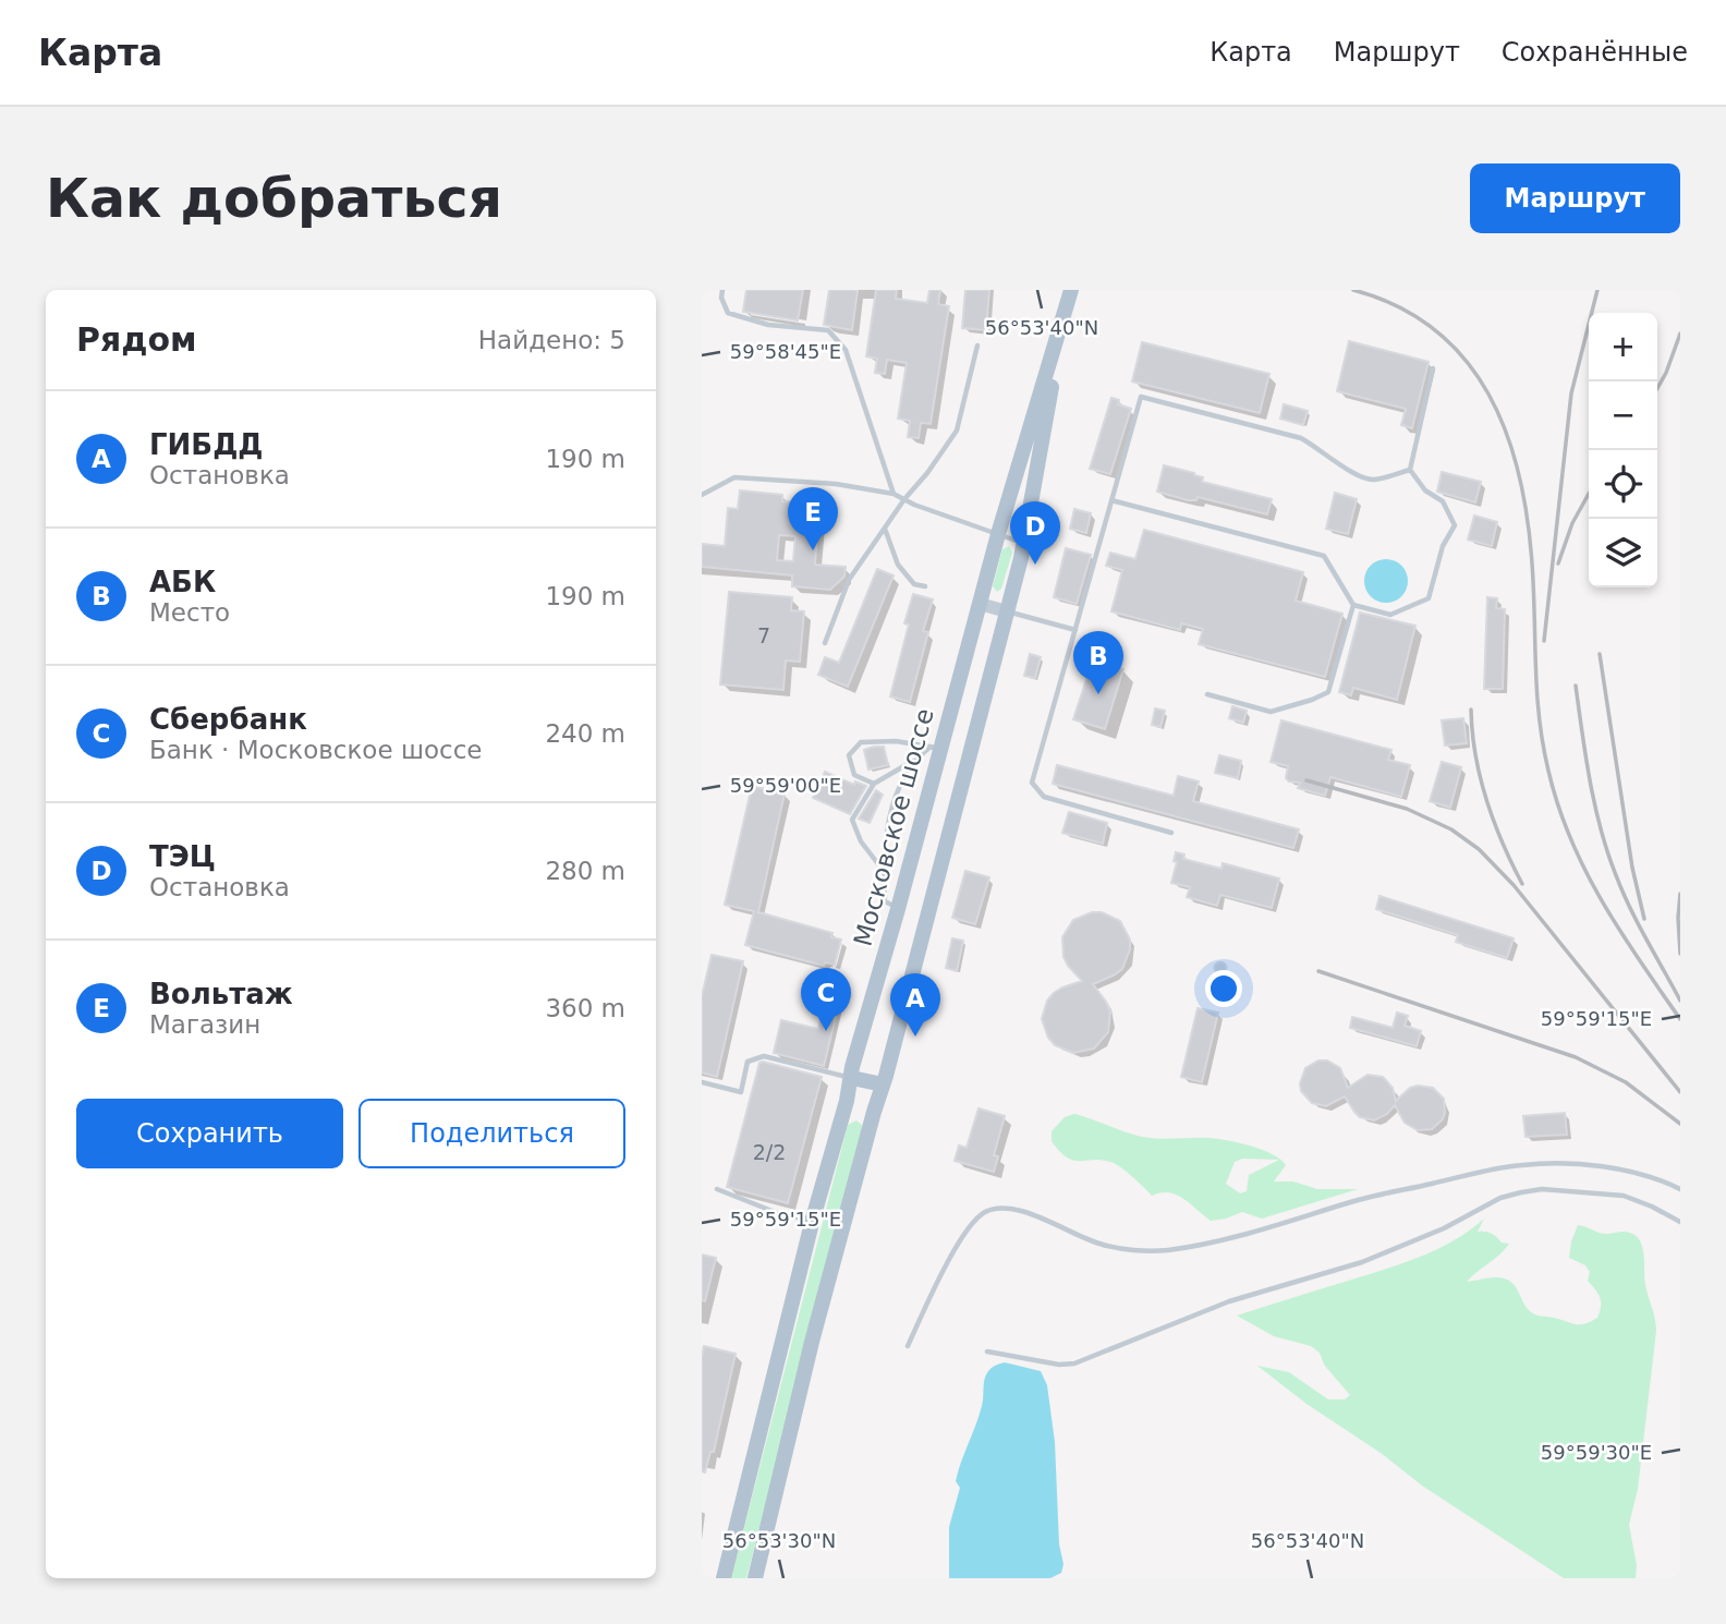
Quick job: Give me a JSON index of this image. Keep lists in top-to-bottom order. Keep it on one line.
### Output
{"streets":{"main road":["Московское шоссе"]},"house_numbers":["7","2/2"],"page":{"header":"Карта","nav":["Карта","Маршрут","Сохранённые"],"buttons":["Маршрут",["Сохранить","Поделиться"]],"title":"Как добраться","heading":["Рядом","Найдено: 5"],"map_buttons":["+","−"],"list":[{"mark":"A","name":"ГИБДД","note":"Остановка","value":"190 m"},{"mark":"B","name":"АБК","note":"Место","value":"190 m"},{"mark":"C","name":"Сбербанк","note":"Банк · Московское шоссе","value":"240 m"},{"mark":"D","name":"ТЭЦ","note":"Остановка","value":"280 m"},{"mark":"E","name":"Вольтаж","note":"Магазин","value":"360 m"}],"pins":["E","D","B","C","A"]},"coordinates":["56°53'40\"N","59°58'45\"E","59°59'00\"E","59°59'15\"E","59°59'30\"E","56°53'30\"N"]}
